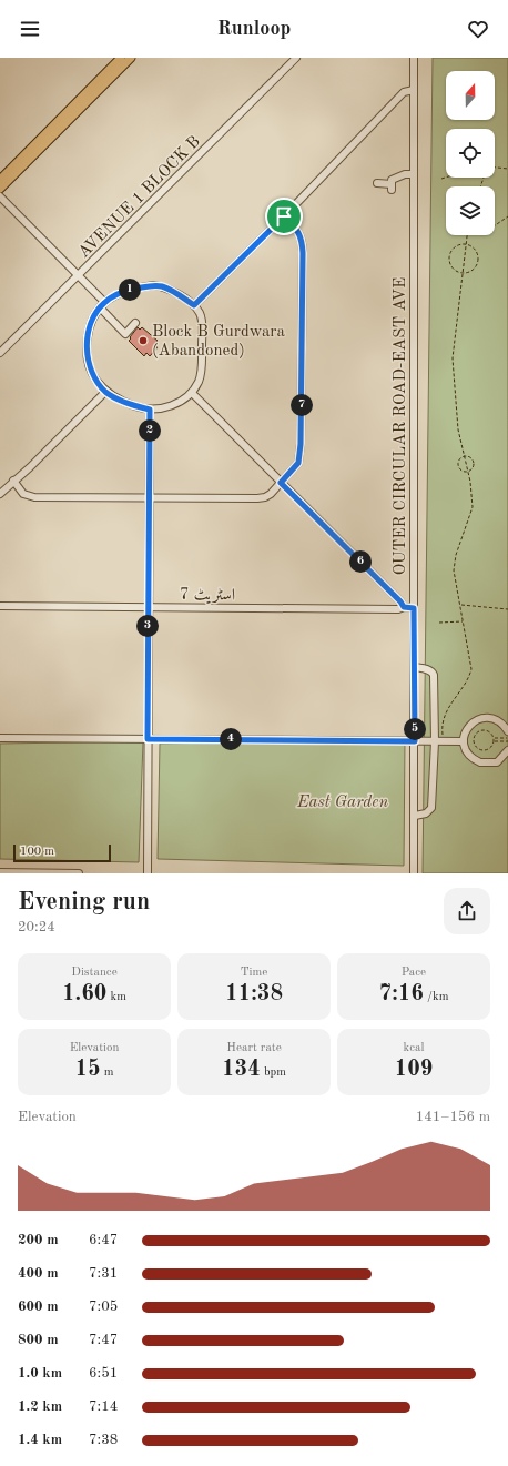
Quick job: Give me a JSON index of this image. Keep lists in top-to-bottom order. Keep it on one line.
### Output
{"streets":{"street":["AVENUE 1 BLOCK B","OUTER CIRCULAR ROAD-EAST AVE","اسٹریٹ 7"]},"crossings":[["OUTER CIRCULAR ROAD-EAST AVE","اسٹریٹ 7"]],"parks":["East Garden"],"places":["Block B Gurdwara (Abandoned)"],"scale_bar":"100 m","north":"top","page":{"header":"Runloop","pins":["1","7","2","6","3","5","4"],"scale":"100 m","heading":["Evening run","20:24"],"stats":[["Distance","1.60 km"],["Time","11:38"],["Pace","7:16 /km"],["Elevation","15 m"],["Heart rate","134 bpm"],["kcal","109"]],"chart":["Elevation","141–156 m"],"list":[{"name":"200 m","note":"6:47"},{"name":"400 m","note":"7:31"},{"name":"600 m","note":"7:05"},{"name":"800 m","note":"7:47"},{"name":"1.0 km","note":"6:51"},{"name":"1.2 km","note":"7:14"},{"name":"1.4 km","note":"7:38"}]}}
